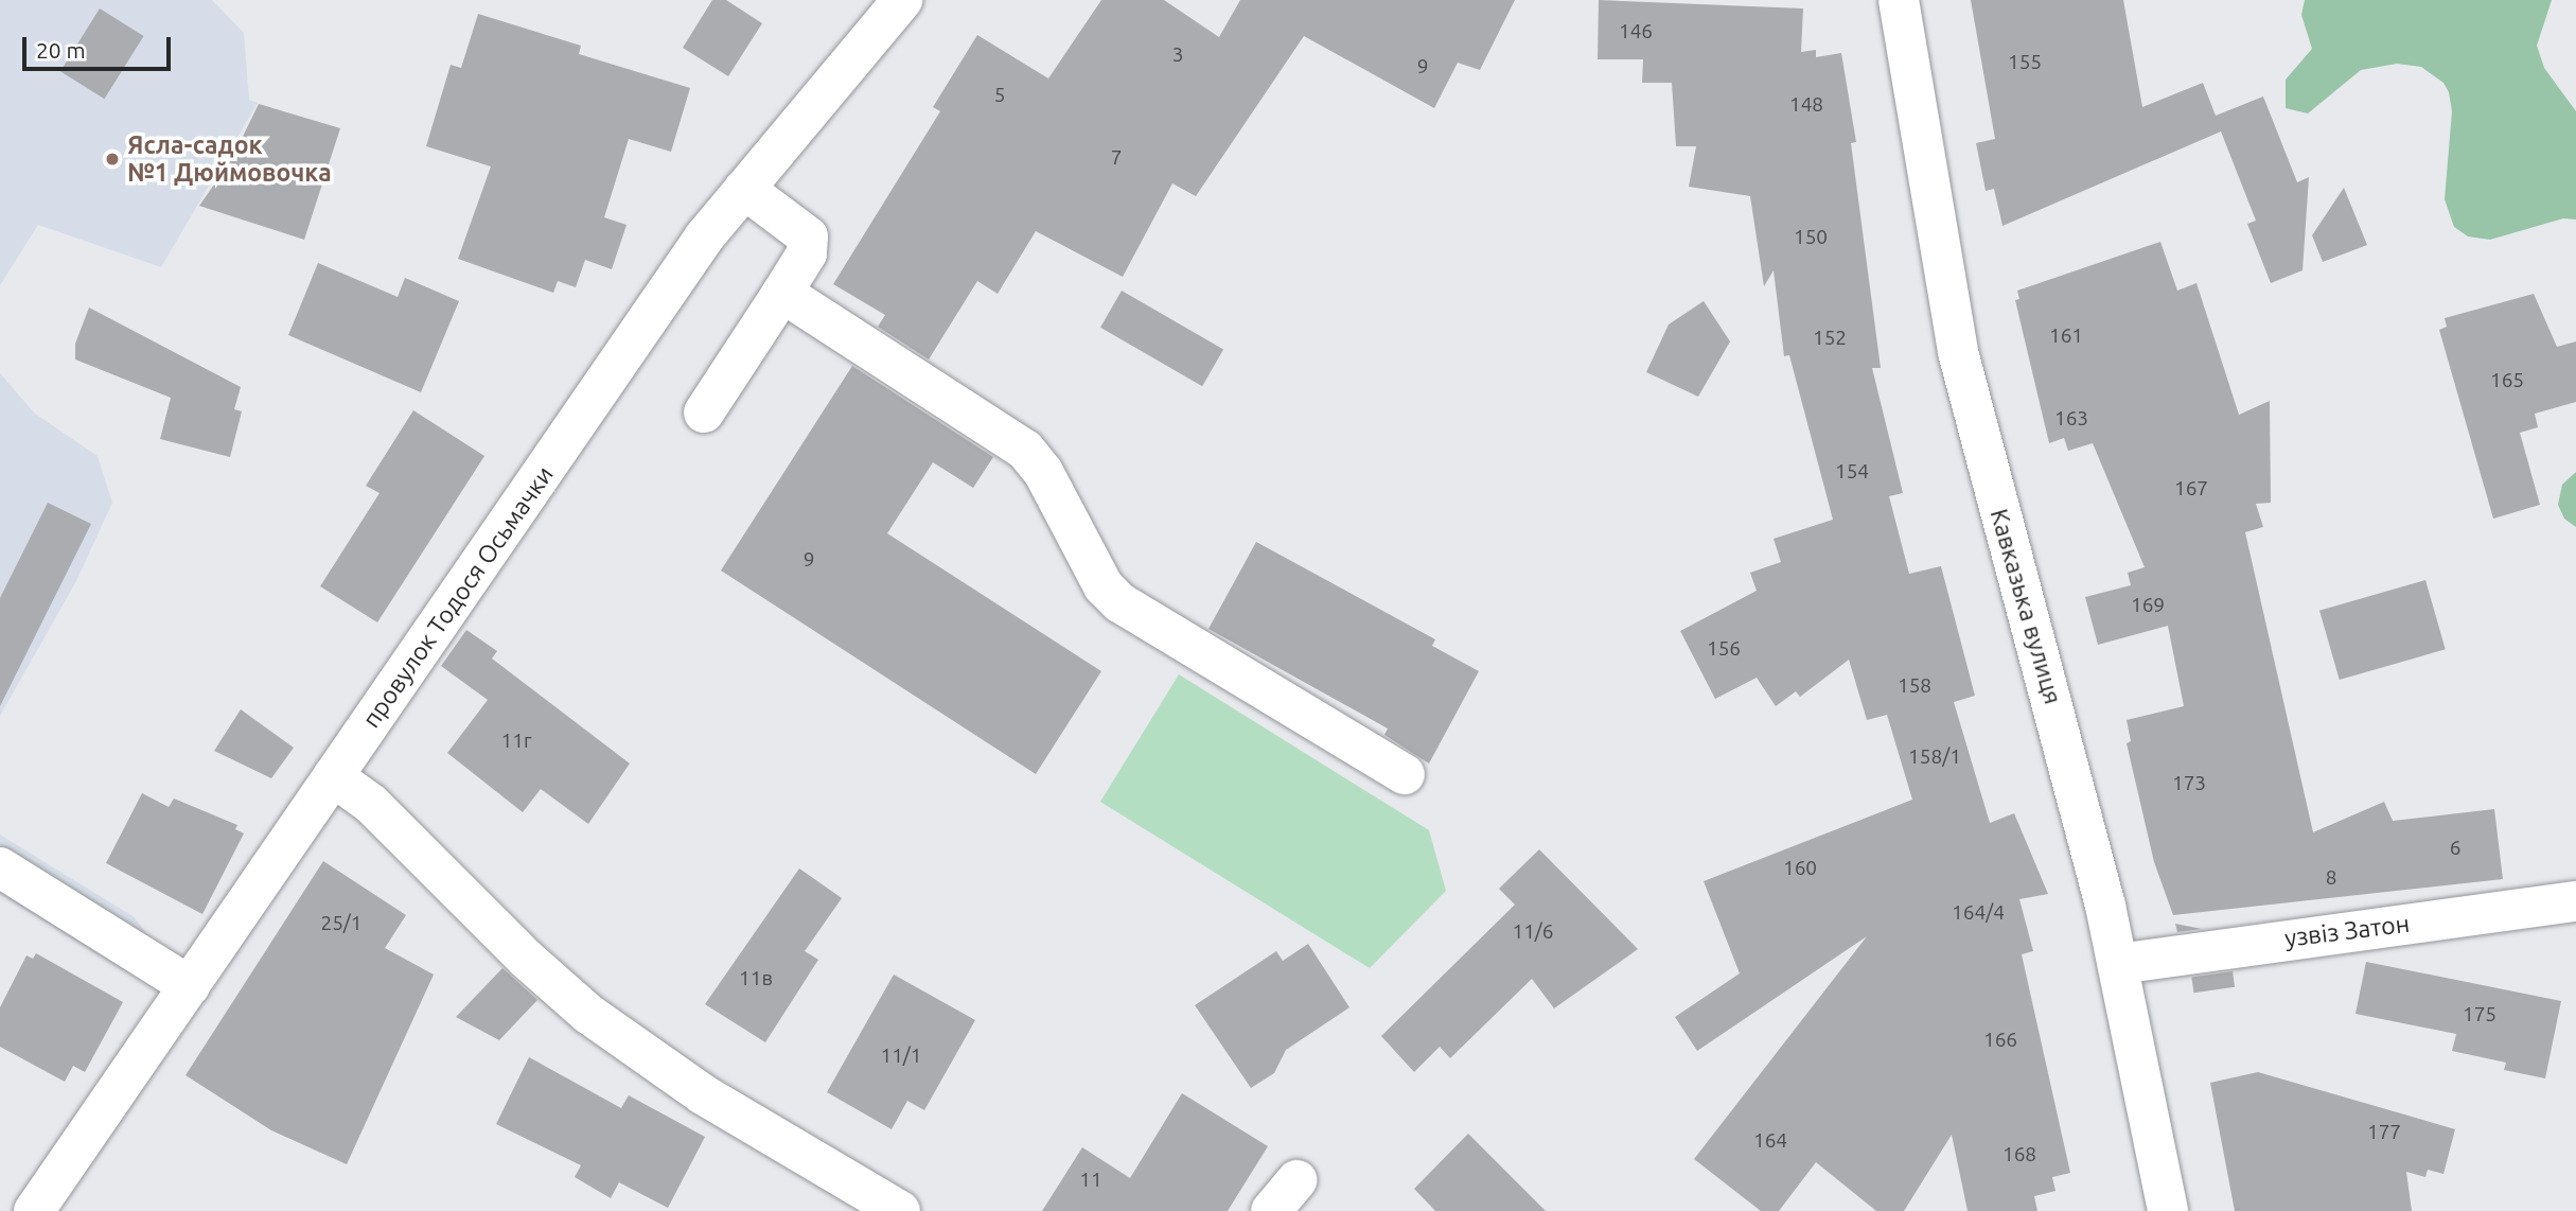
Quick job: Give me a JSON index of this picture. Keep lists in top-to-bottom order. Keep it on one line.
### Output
{"streets":{"street":["провулок Тодося Осьмачки","Кавказька вулиця","узвіз Затон"]},"crossings":[["Кавказька вулиця","узвіз Затон"]],"places":["Ясла-садок №1 Дюймовочка"],"house_numbers":["146","3","155","9","5","148","7","150","161","152","165","163","154","167","9","169","156","158","11г","158/1","173","6","160","8","164/4","25/1","11/6","11в","175","166","11/1","177","164","168","11"],"scale_bar":"20 m"}
